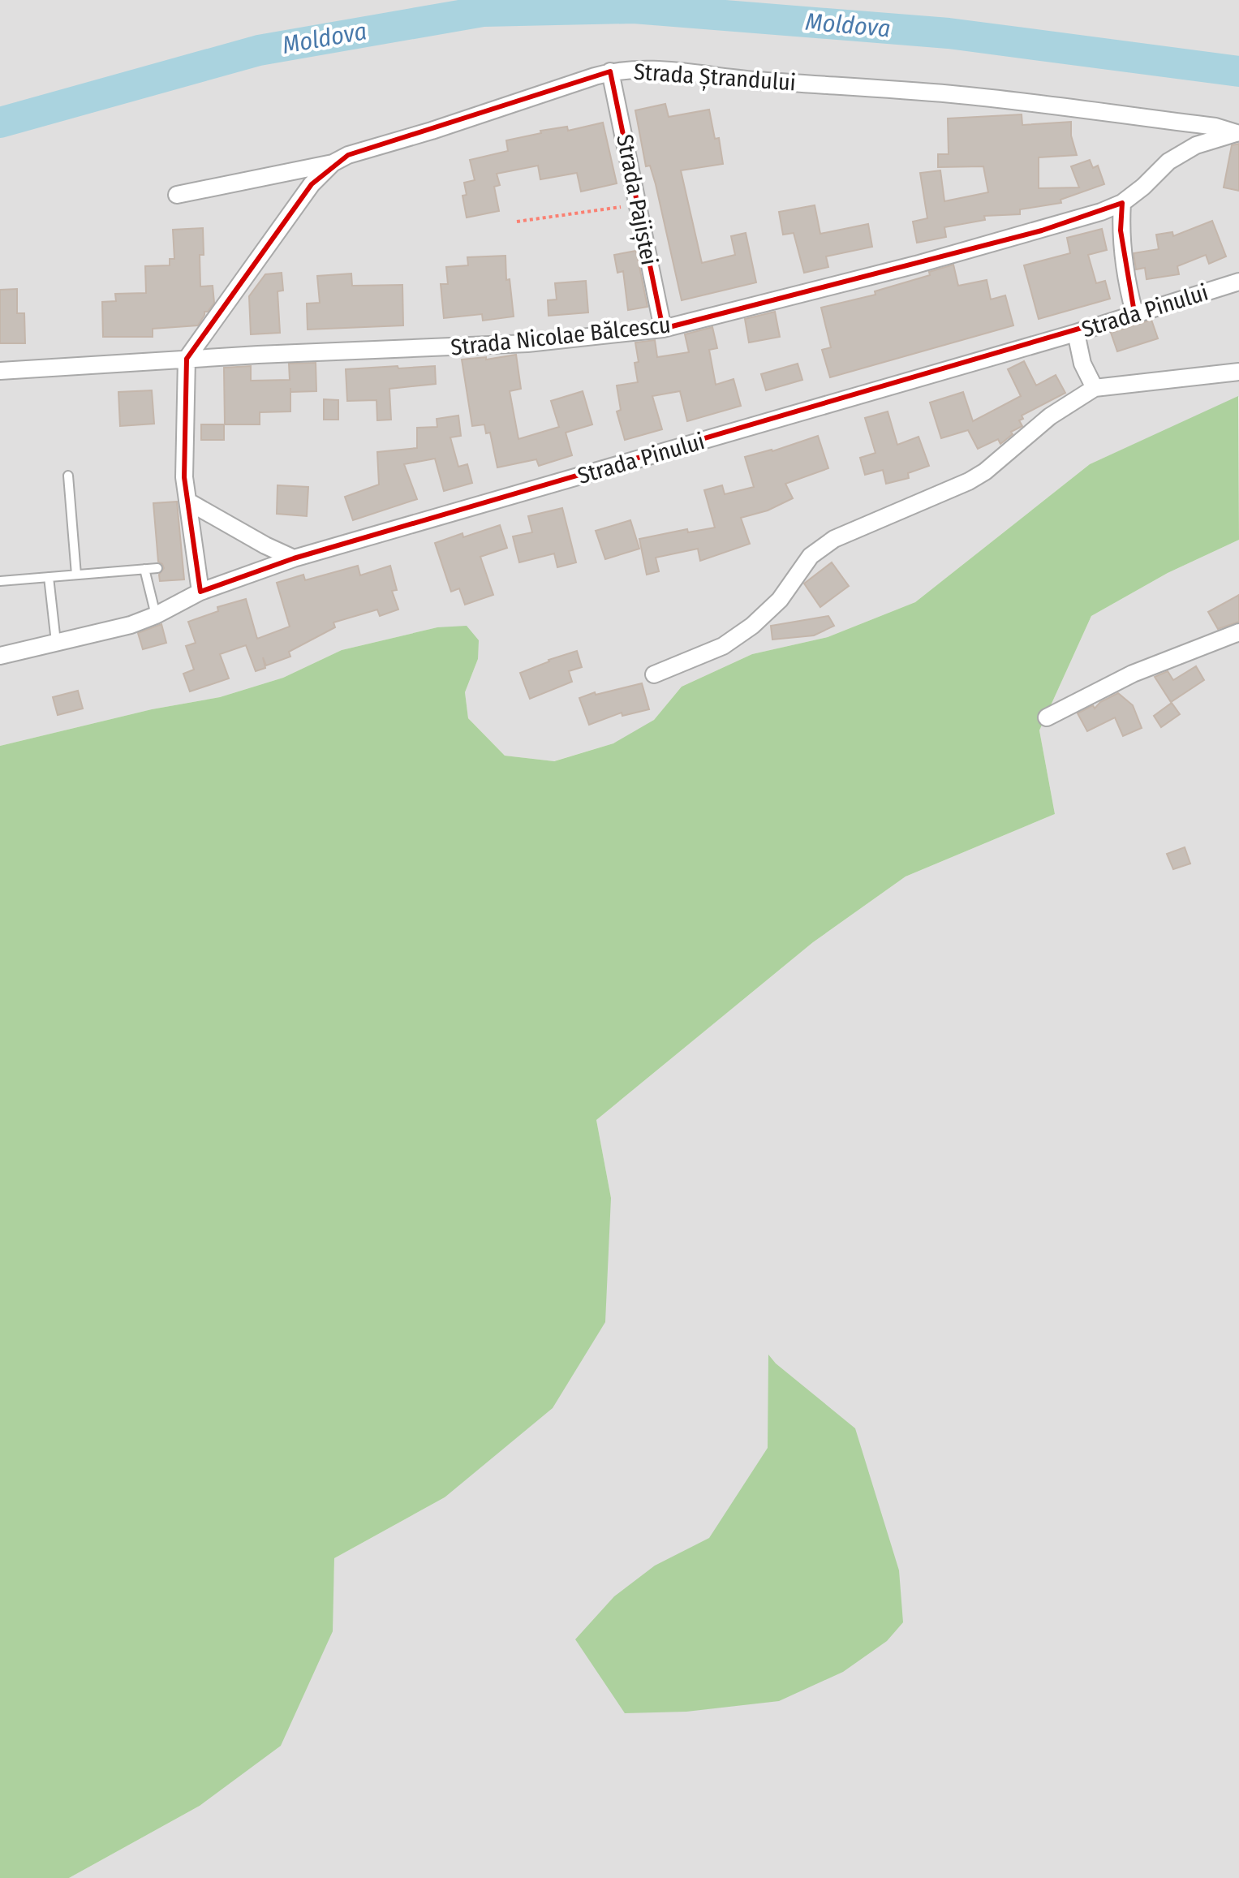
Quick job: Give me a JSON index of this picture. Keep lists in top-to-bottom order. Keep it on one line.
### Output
{"streets":{"street":["Strada Ștrandului","Strada Pajiștei","Strada Pinului","Strada Nicolae Bălcescu"]},"crossings":[["Strada Ștrandului","Strada Pajiștei"],["Strada Ștrandului","Strada Nicolae Bălcescu"],["Strada Pajiștei","Strada Nicolae Bălcescu"]],"water":["Moldova"]}
